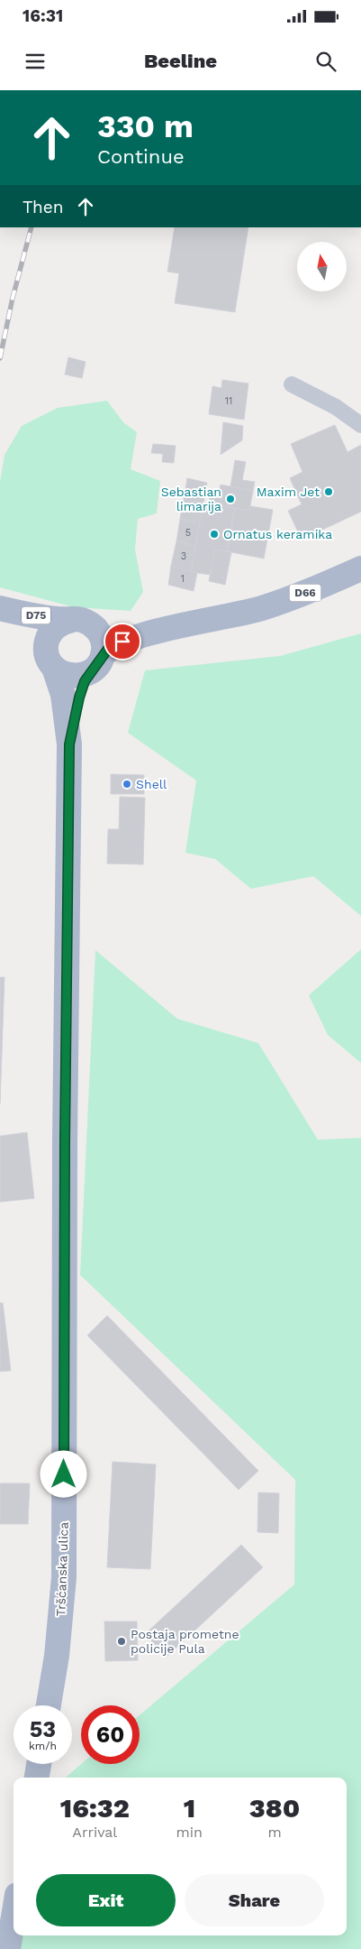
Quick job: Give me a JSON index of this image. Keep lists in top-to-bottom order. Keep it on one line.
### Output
{"streets":{"main road":["D66","D75","Tršćanska ulica"]},"crossings":[["D66","D75"]],"places":["Maxim Jet","Sebastian limarija","Ornatus keramika","Shell","Postaja prometne policije Pula"],"house_numbers":["11","5","3","1"],"north":"top","page":{"status":"16:31","header":"Beeline","turn":["330 m","Continue"],"then":"Then","speed":"53 km/h","limit":"60","eta":["16:32","Arrival","1","min","380","m"],"buttons":["Exit","Share"]}}
